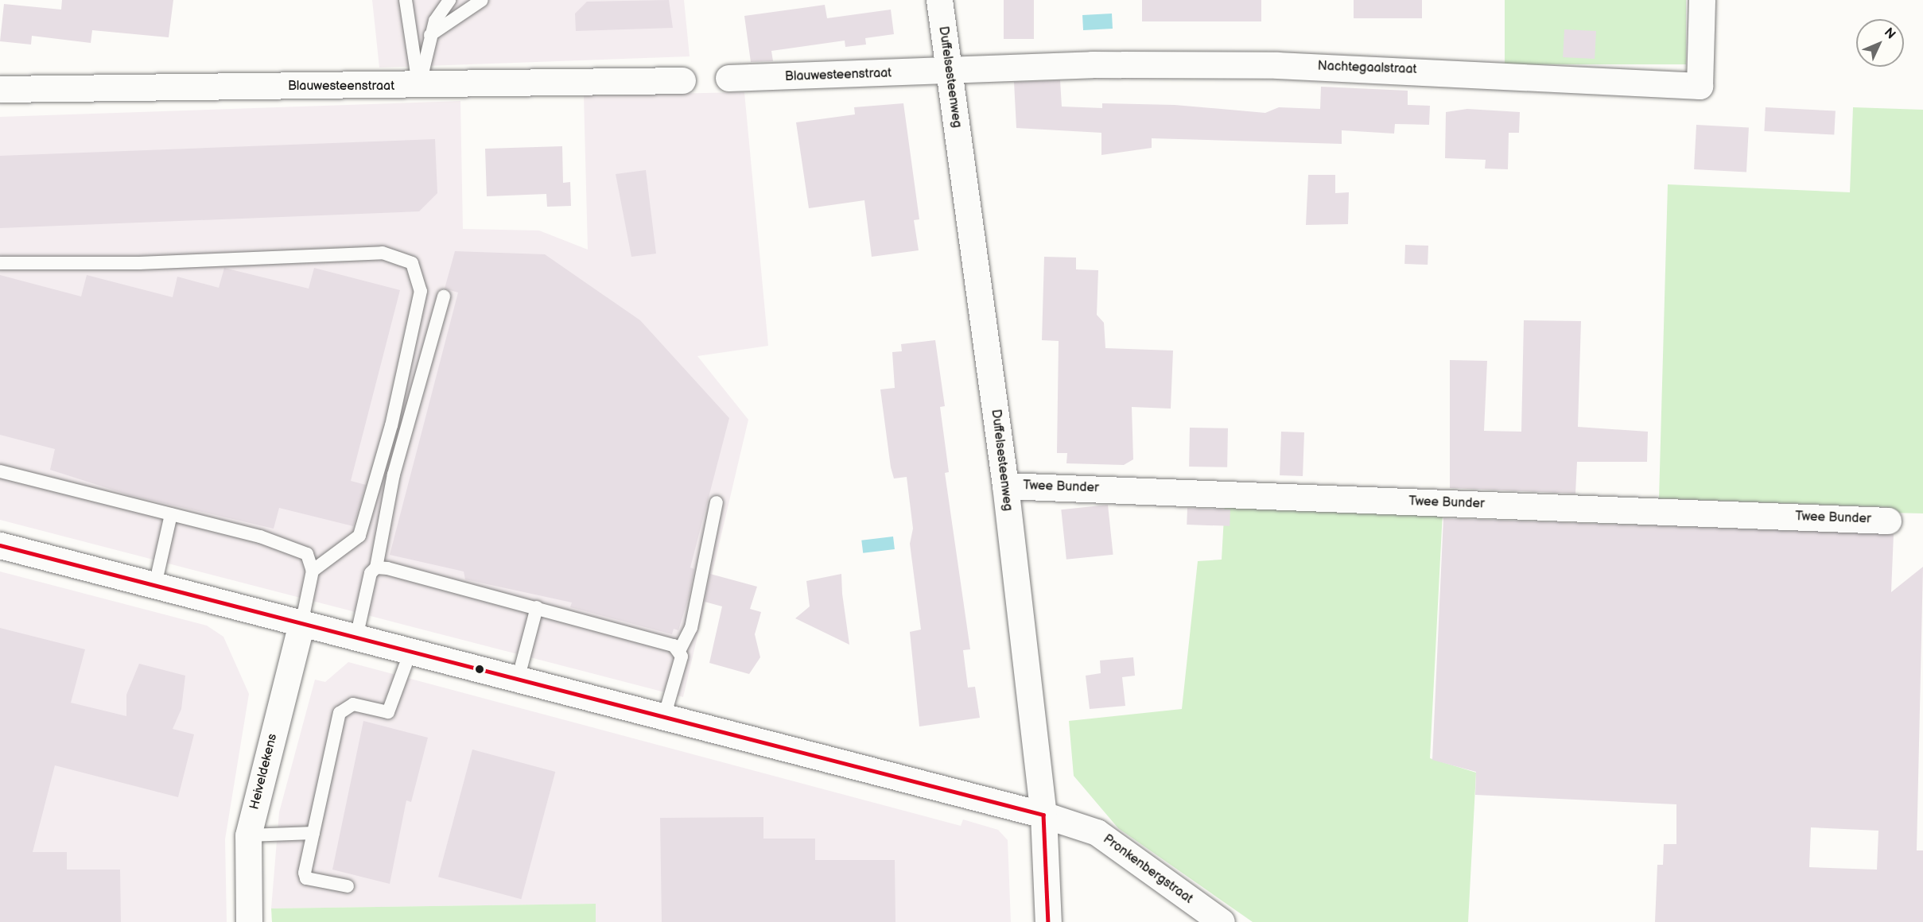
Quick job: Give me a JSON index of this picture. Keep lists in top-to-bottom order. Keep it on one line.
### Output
{"streets":{"street":["Nachtegaalstraat","Blauwesteenstraat","Duffelsesteenweg","Twee Bunder","Heiveldekens","Pronkenbergstraat"]},"crossings":[["Nachtegaalstraat","Blauwesteenstraat"],["Nachtegaalstraat","Duffelsesteenweg"],["Blauwesteenstraat","Duffelsesteenweg"],["Duffelsesteenweg","Twee Bunder"],["Duffelsesteenweg","Pronkenbergstraat"],["Heiveldekens","Pronkenbergstraat"]],"north":"top right"}
